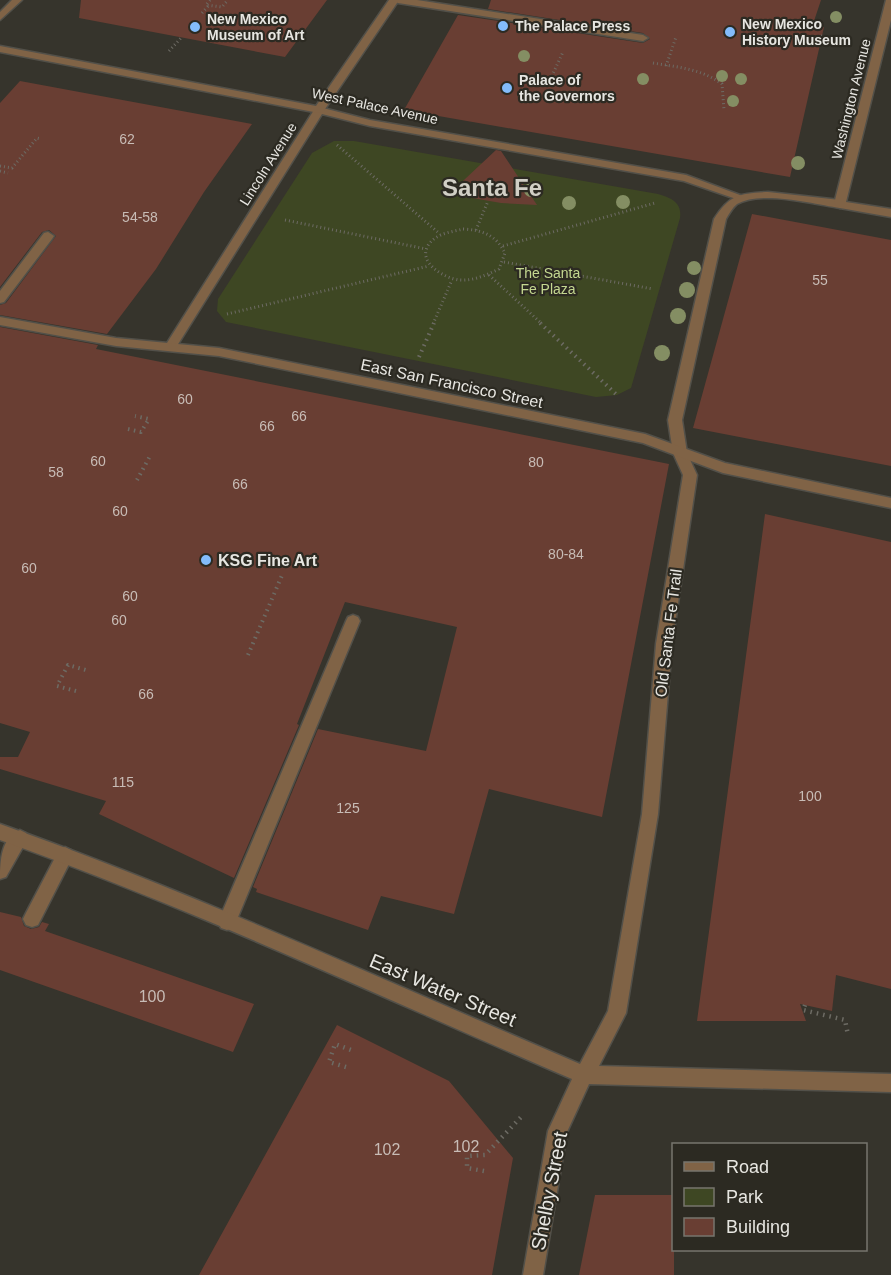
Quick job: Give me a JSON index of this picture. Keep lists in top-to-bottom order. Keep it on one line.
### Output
{"streets":{"street":["Washington Avenue","West Palace Avenue","Lincoln Avenue","East San Francisco Street","Old Santa Fe Trail","East Water Street","Shelby Street"]},"crossings":[["West Palace Avenue","Lincoln Avenue"],["West Palace Avenue","Old Santa Fe Trail"],["Lincoln Avenue","East San Francisco Street"],["East San Francisco Street","Old Santa Fe Trail"],["Old Santa Fe Trail","East Water Street"],["Old Santa Fe Trail","Shelby Street"],["East Water Street","Shelby Street"]],"districts":["Santa Fe"],"parks":["The Santa Fe Plaza"],"places":["The Palace Press","New Mexico Museum of Art","New Mexico History Museum","Palace of the Governors","KSG Fine Art"],"house_numbers":["62","54-58","55","60","66","66","60","80","58","66","60","80-84","60","60","60","66","115","100","125","100","102","102"],"legend":["Road","Park","Building"]}
